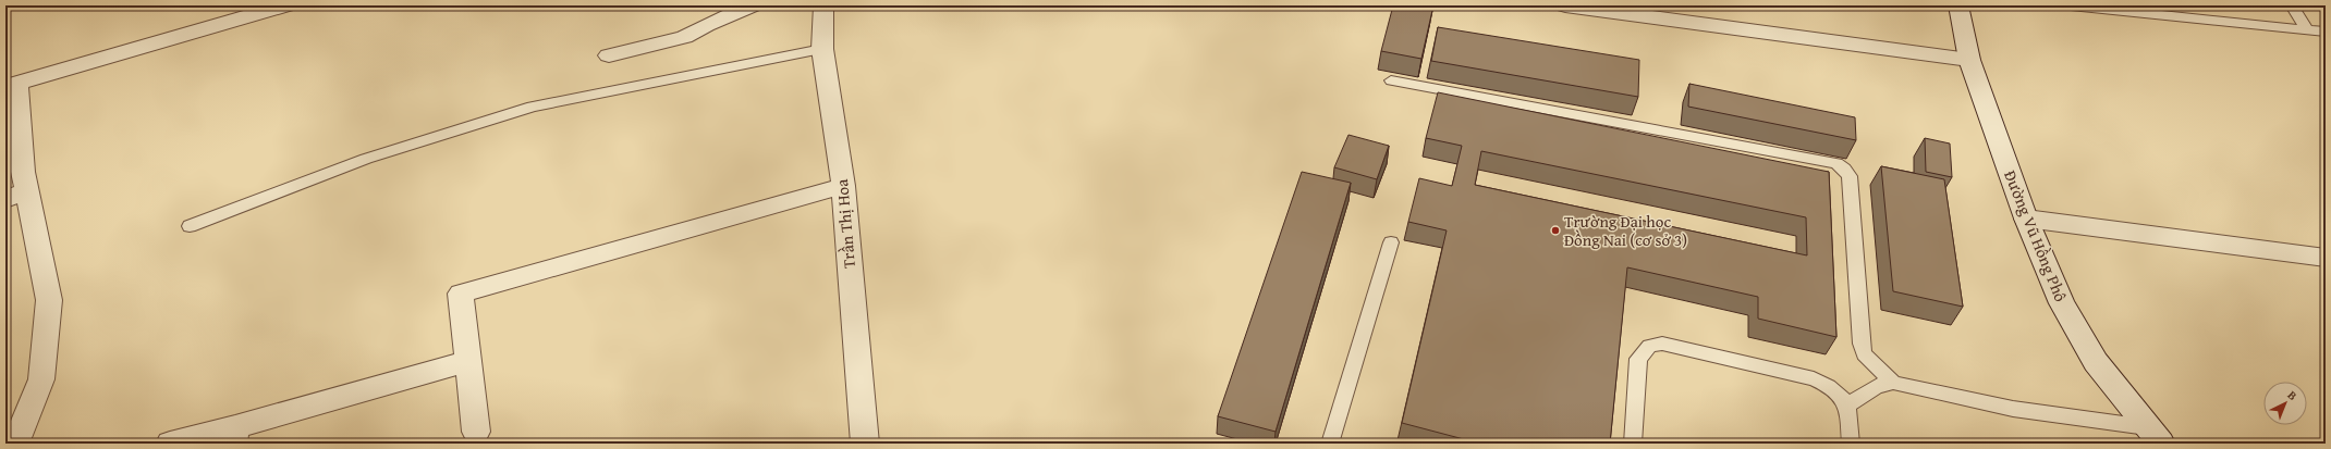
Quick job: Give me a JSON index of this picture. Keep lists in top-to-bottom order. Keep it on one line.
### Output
{"streets":{"street":["Trần Thị Hoa","Đường Vũ Hồng Phô"]},"places":["Trường Đại học Đồng Nai (cơ sở 3)"],"north":"top right"}
